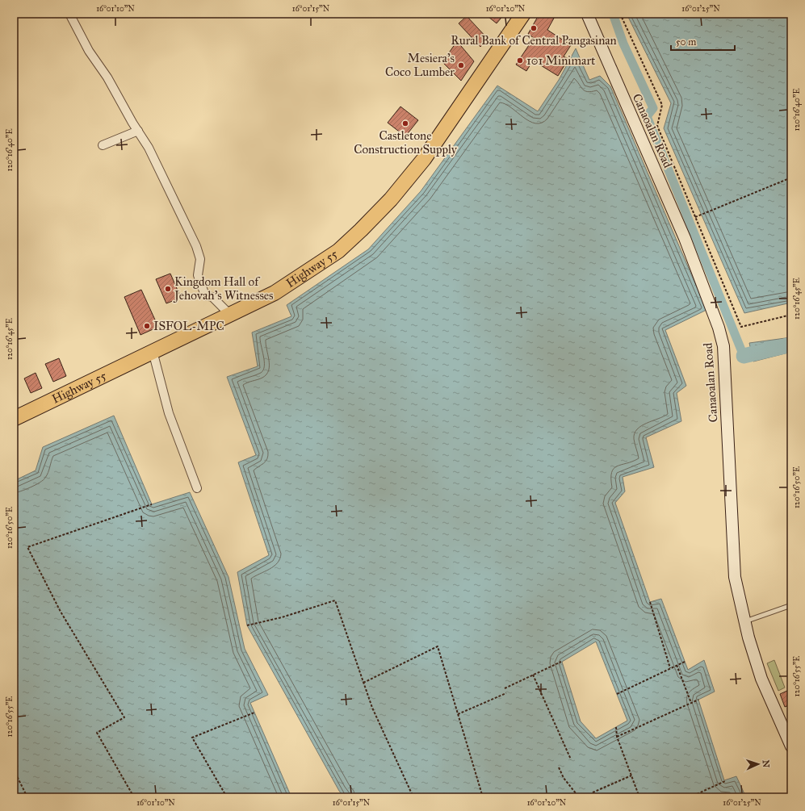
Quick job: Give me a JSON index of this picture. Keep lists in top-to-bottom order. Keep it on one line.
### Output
{"streets":{"highway":["Highway 55"],"street":["Canaoalan Road"]},"places":["Rural Bank of Central Pangasinan","101 Minimart","Mesiera's Coco Lumber","Castletone Construction Supply","Kingdom Hall of Jehovah's Witnesses","ISFOL-MPC"],"scale_bar":"50 m","north":"right","coordinates":["16°01'10\"N","16°01'15\"N","16°01'20\"N","16°01'25\"N","120°16'40\"E","120°16'45\"E","120°16'50\"E","120°16'55\"E"]}
